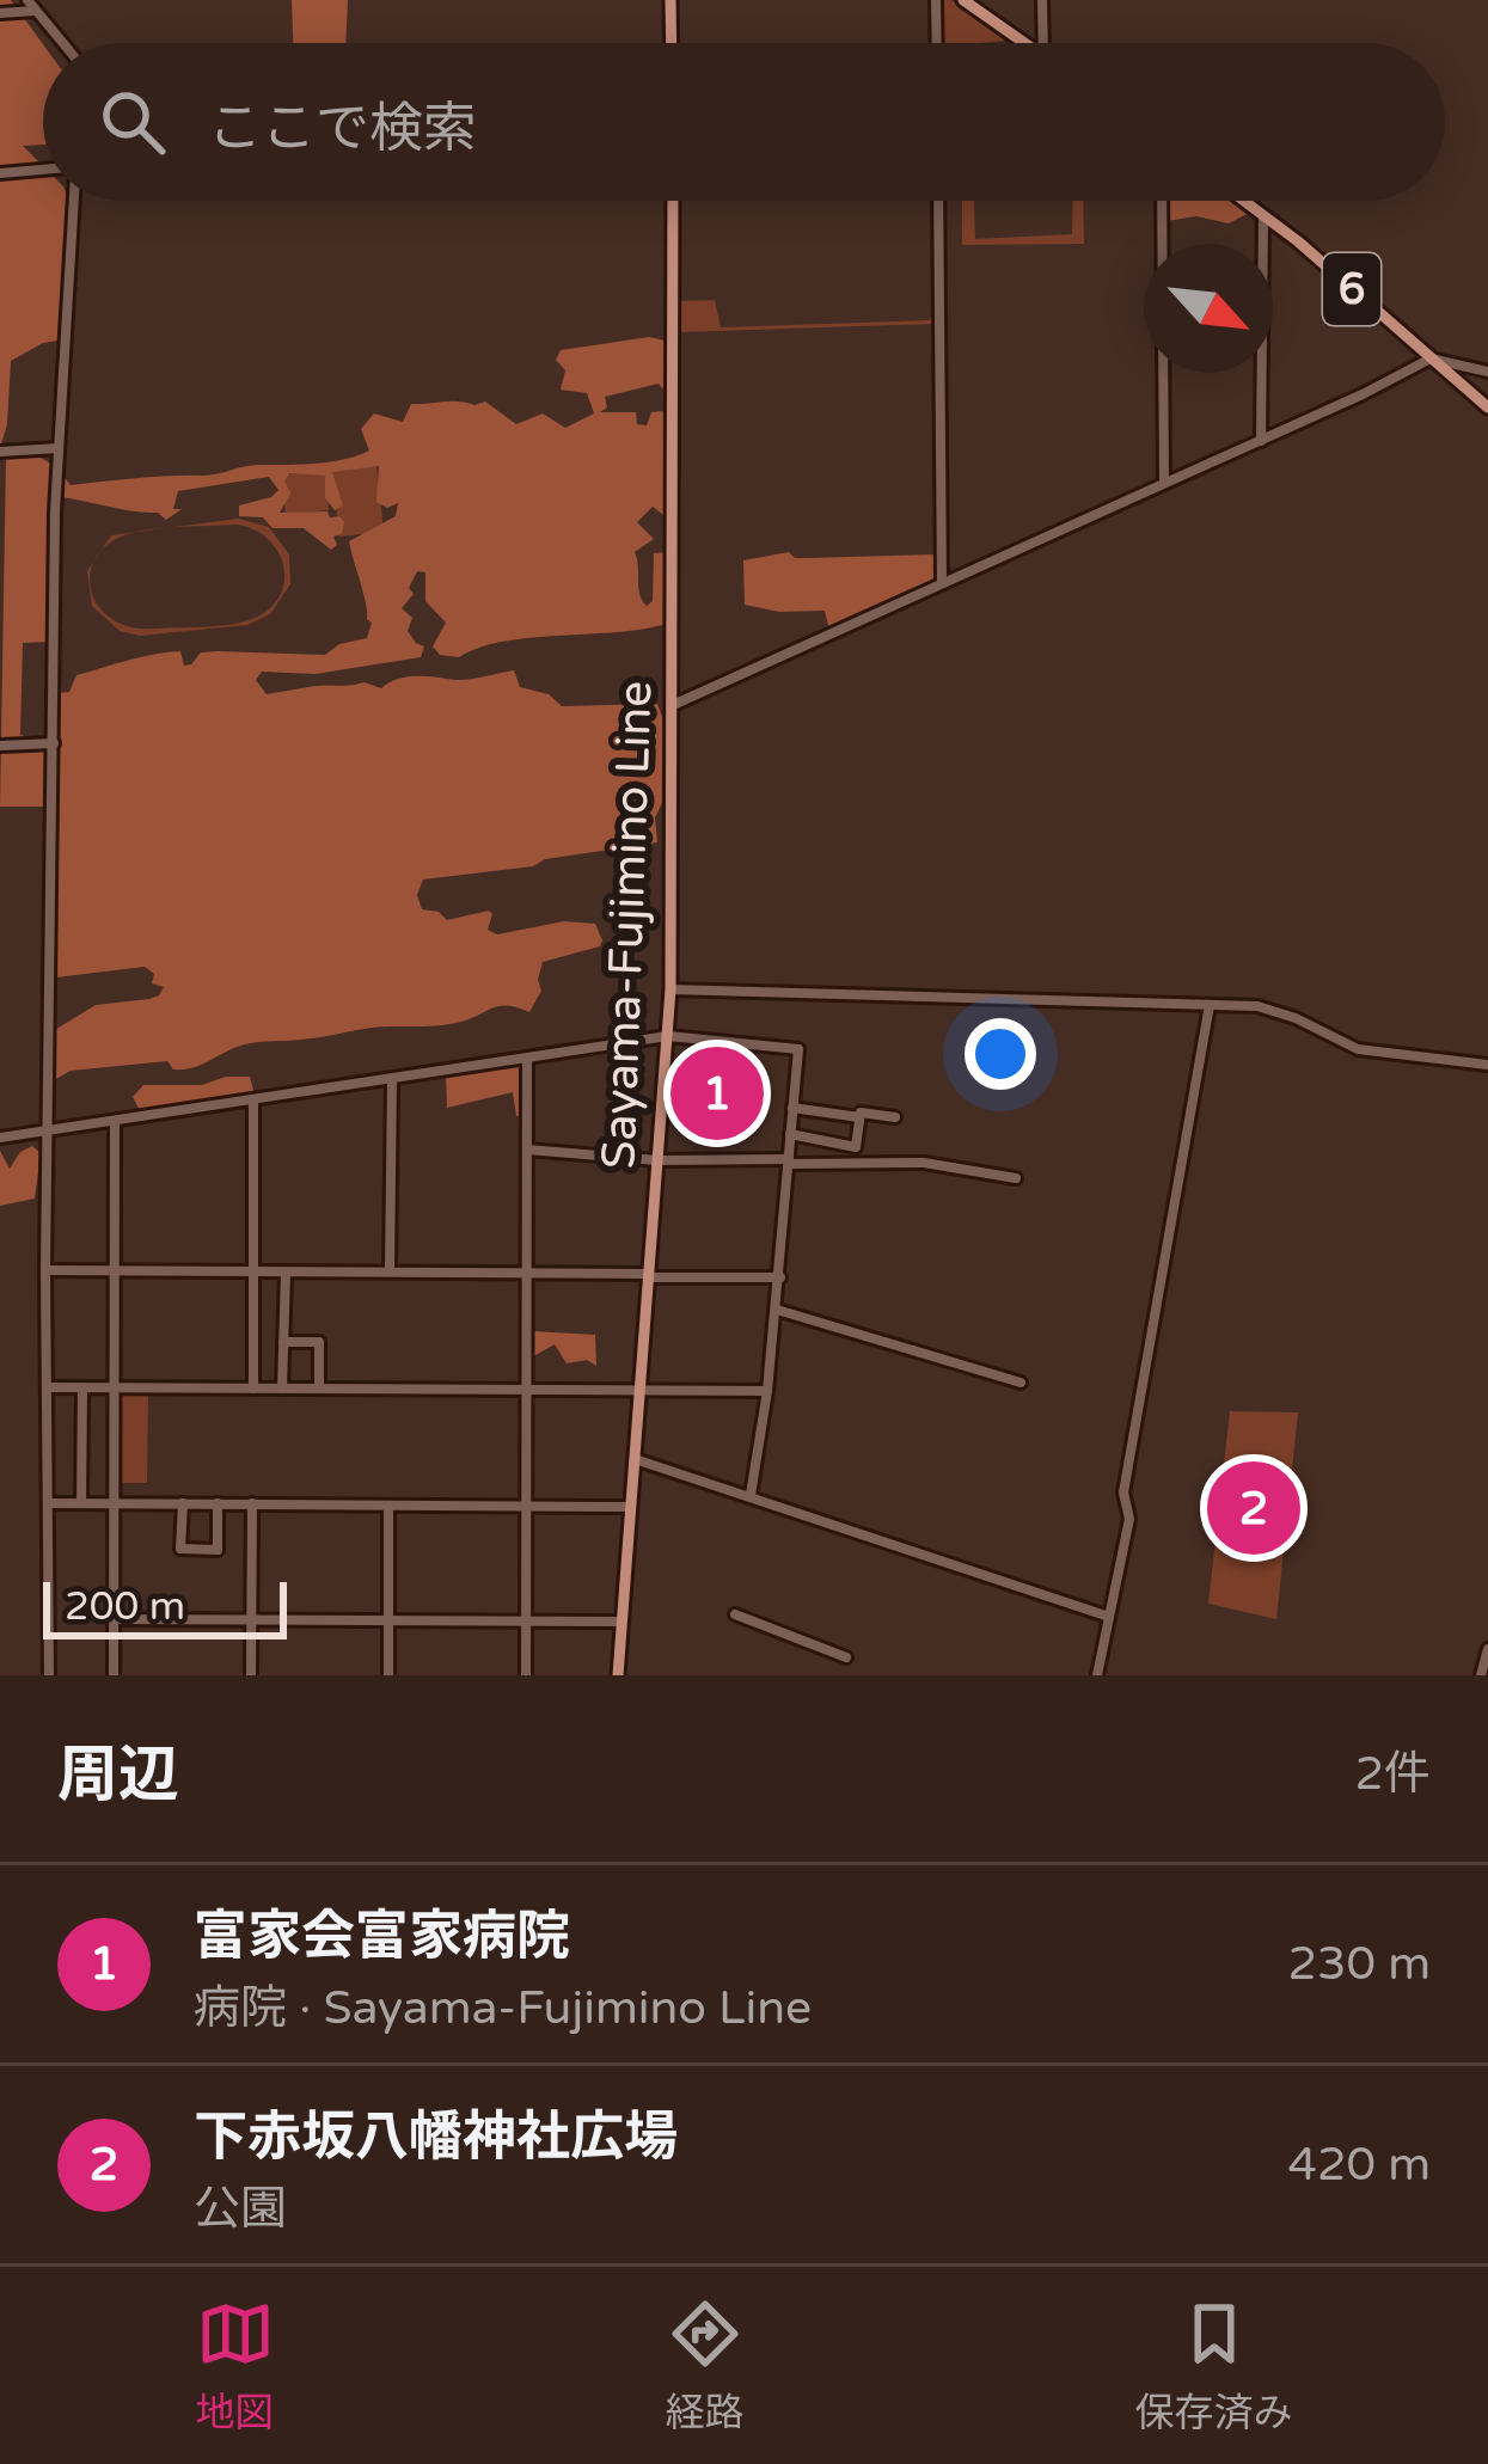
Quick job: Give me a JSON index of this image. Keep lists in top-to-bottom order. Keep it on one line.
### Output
{"streets":{"main road":["6","Sayama-Fujimino Line"]},"scale_bar":"200 m","north":"bottom right","page":{"search":"ここで検索","pins":["1","2"],"scale":"200 m","heading":["周辺","2件"],"list":[{"mark":"1","name":"富家会富家病院","note":"病院 · Sayama-Fujimino Line","value":"230 m"},{"mark":"2","name":"下赤坂八幡神社広場","note":"公園","value":"420 m"}],"nav":["地図","経路","保存済み"]}}
